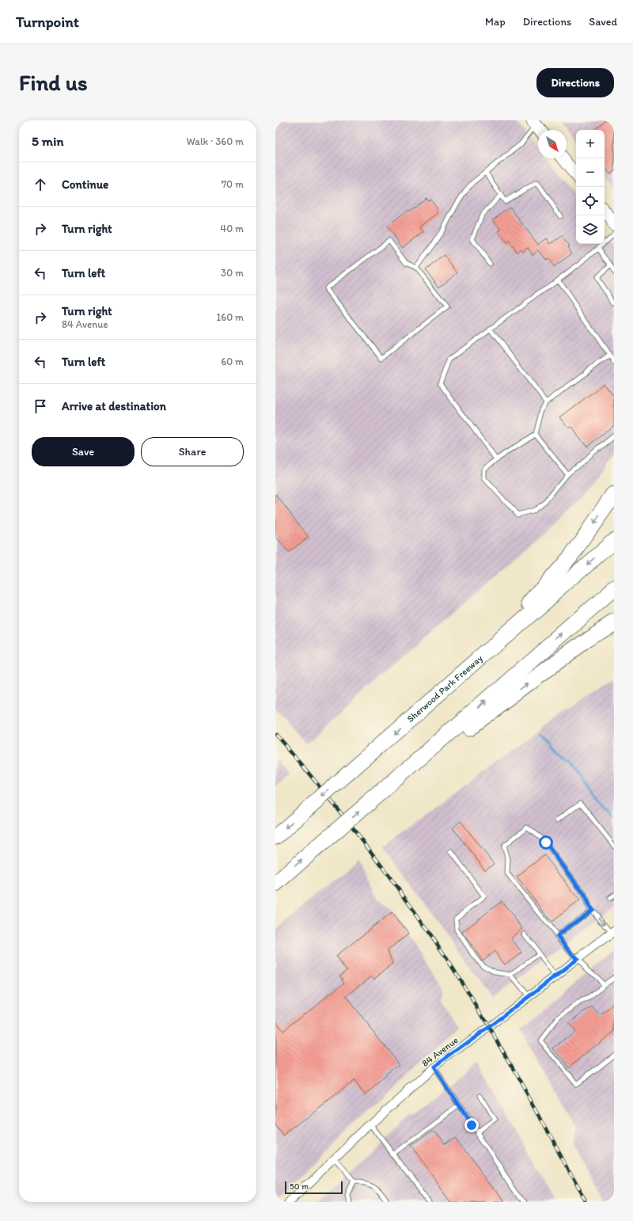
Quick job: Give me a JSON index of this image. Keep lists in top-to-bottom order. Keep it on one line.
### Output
{"streets":{"highway":["Sherwood Park Freeway"],"street":["84 Avenue"]},"scale_bar":"50 m","north":"bottom right","page":{"header":"Turnpoint","nav":["Map","Directions","Saved"],"buttons":["Directions",["Save","Share"]],"title":"Find us","heading":["5 min","Walk · 360 m"],"map_buttons":["+","−"],"list":[["Continue","70 m"],["Turn right","40 m"],["Turn left","30 m"],["Turn right","84 Avenue","160 m"],["Turn left","60 m"],"Arrive at destination"],"scale":"50 m"}}
